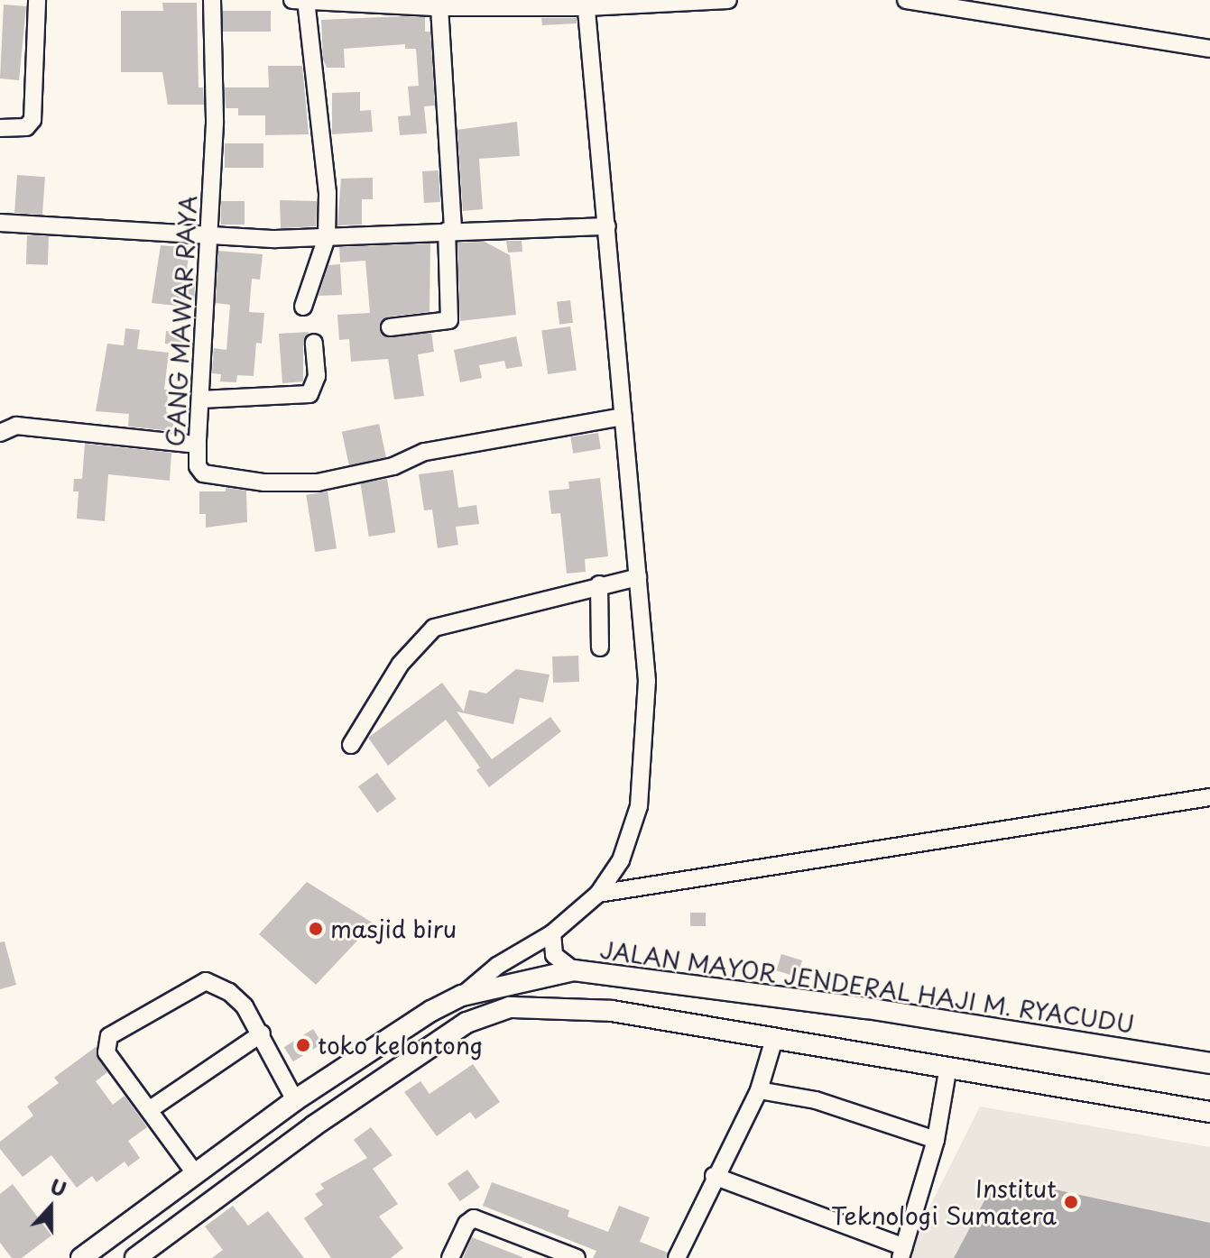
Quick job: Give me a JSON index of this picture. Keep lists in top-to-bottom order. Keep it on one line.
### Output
{"streets":{"main road":["JALAN MAYOR JENDERAL HAJI M. RYACUDU"],"street":["GANG MAWAR RAYA"]},"places":["masjid biru","toko kelontong","Institut Teknologi Sumatera"],"north":"top"}
